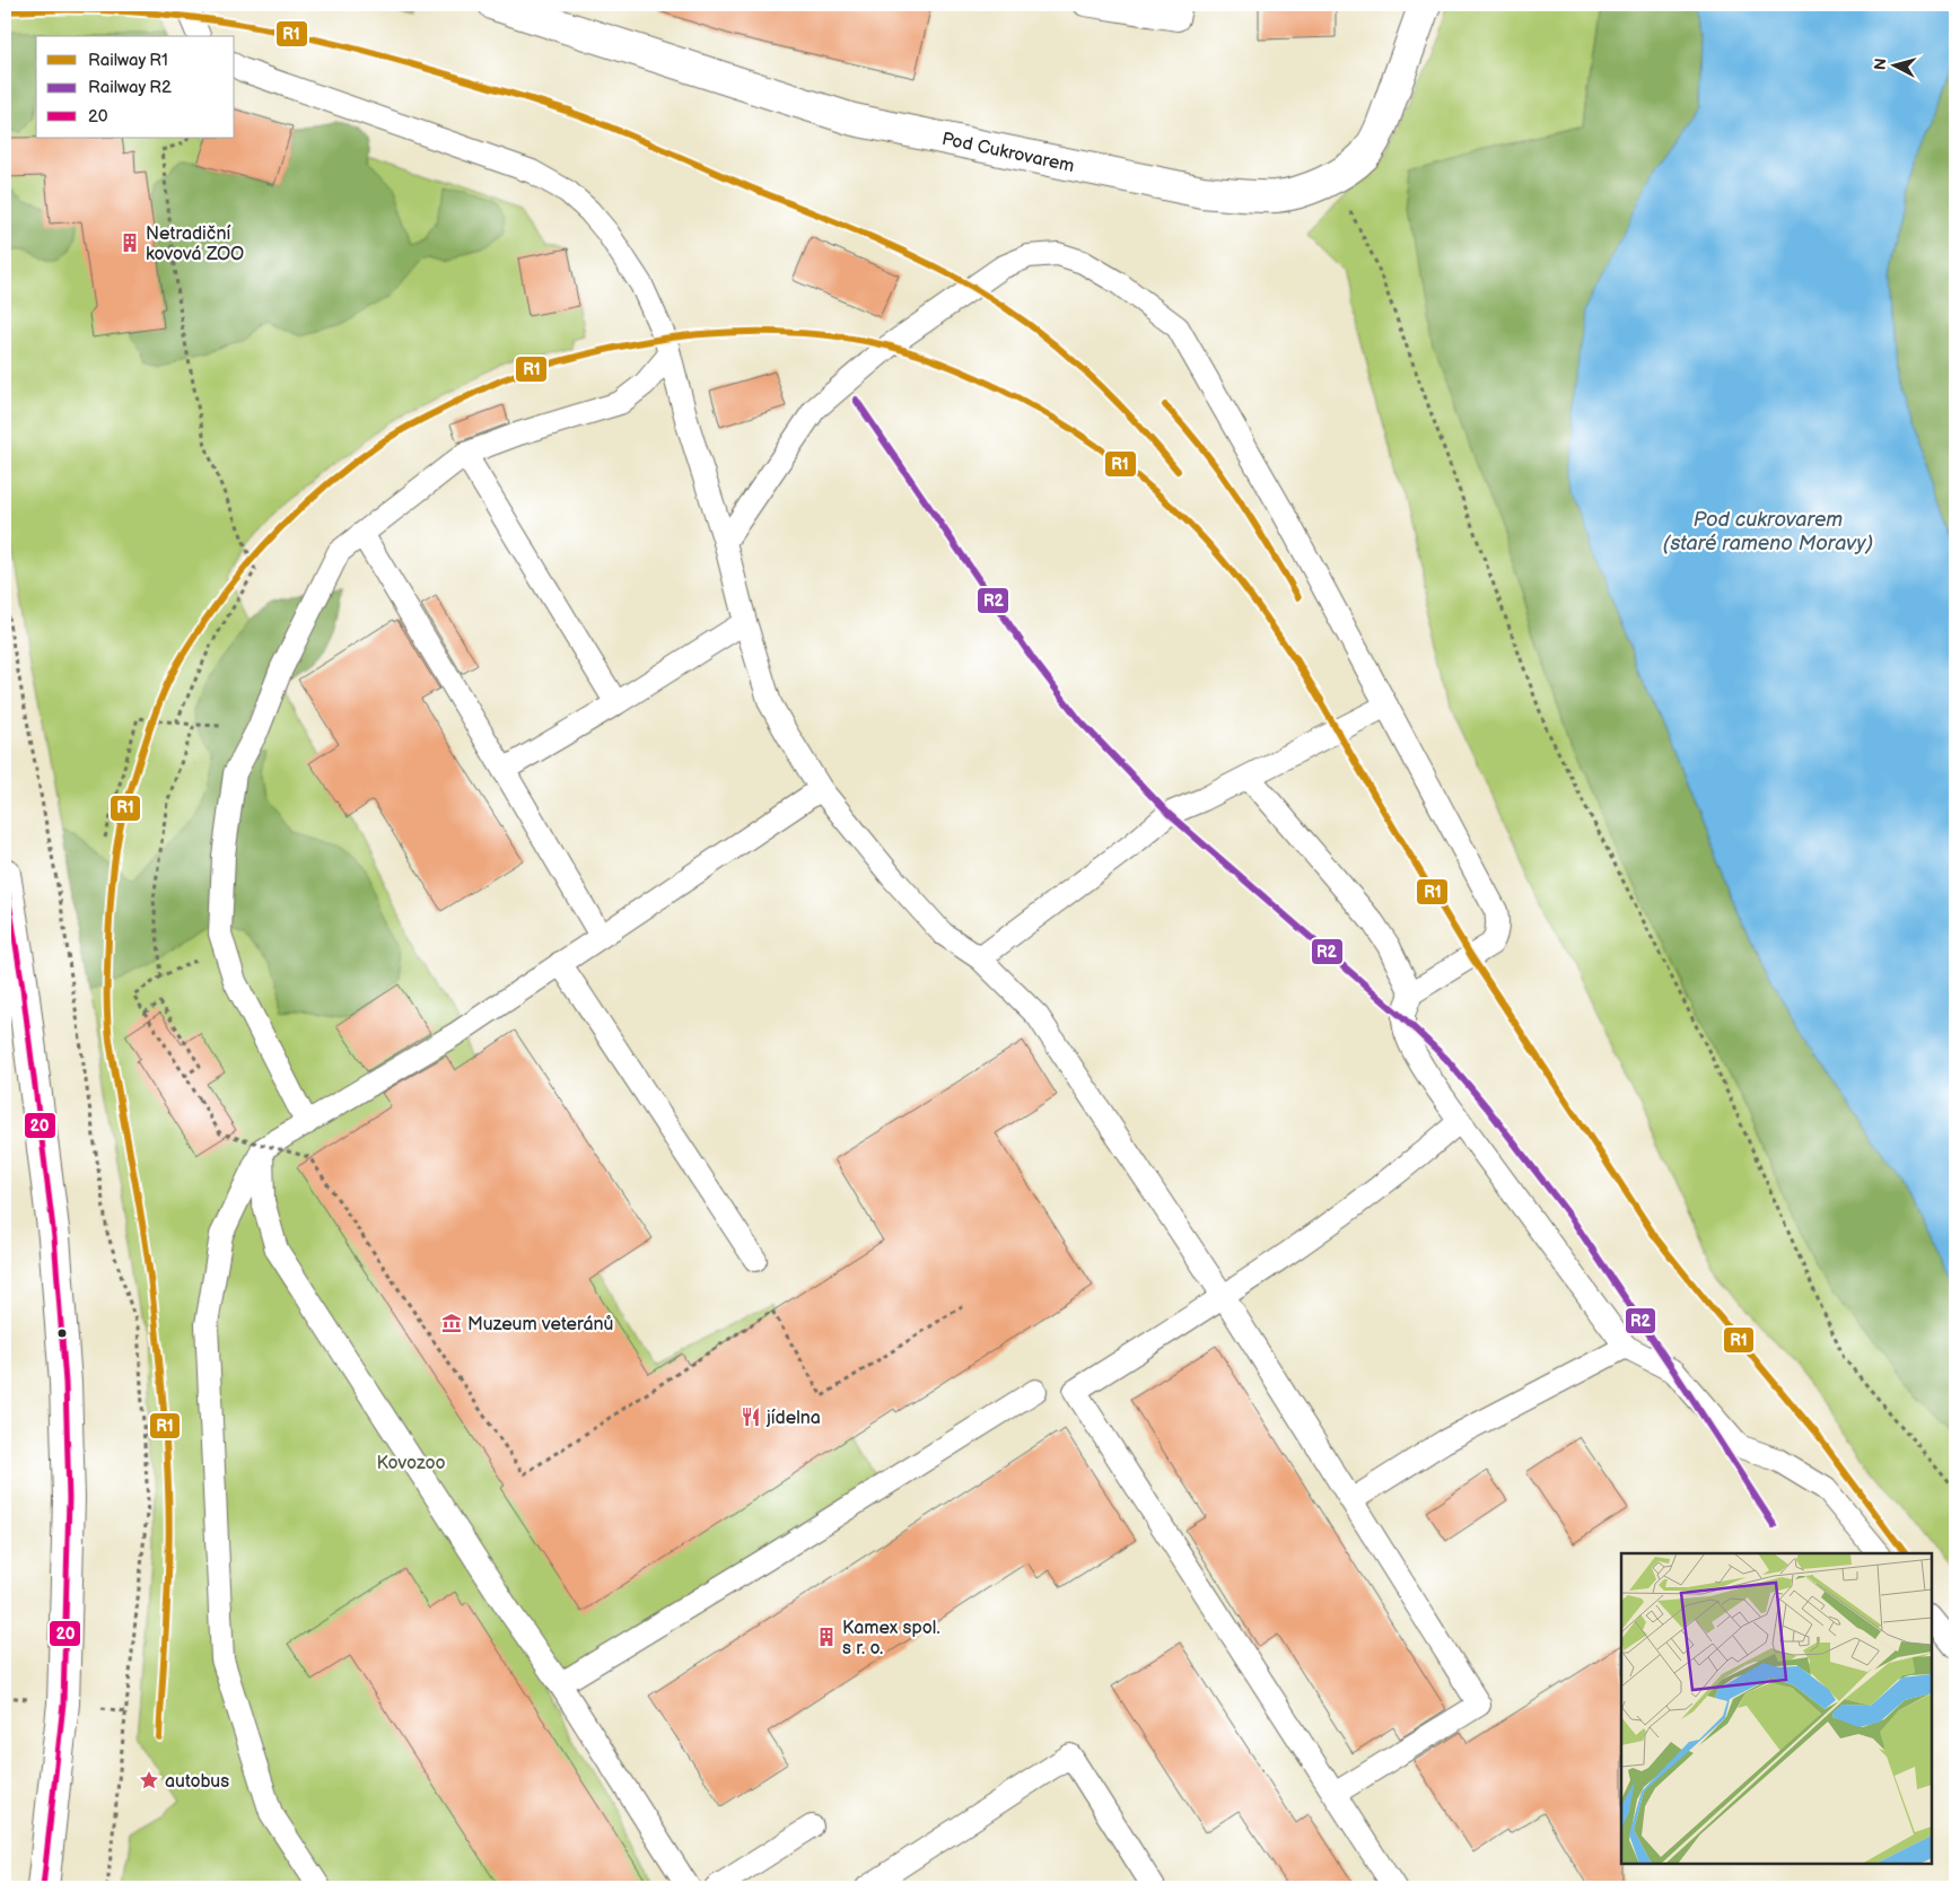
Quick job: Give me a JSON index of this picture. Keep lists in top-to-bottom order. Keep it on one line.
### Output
{"streets":{"street":["Pod Cukrovarem"]},"water":["Pod cukrovarem (staré rameno Moravy)"],"parks":["Kovozoo"],"places":{"building":["Netradiční kovová ZOO","Kamex spol. s r. o."],"museum":["Muzeum veteránů"],"restaurant":["jídelna"],"place":["autobus"]},"lines":["rail line R1","rail line R2","transit line 20"],"legend":["Railway R1","Railway R2","20"],"north":"left"}
